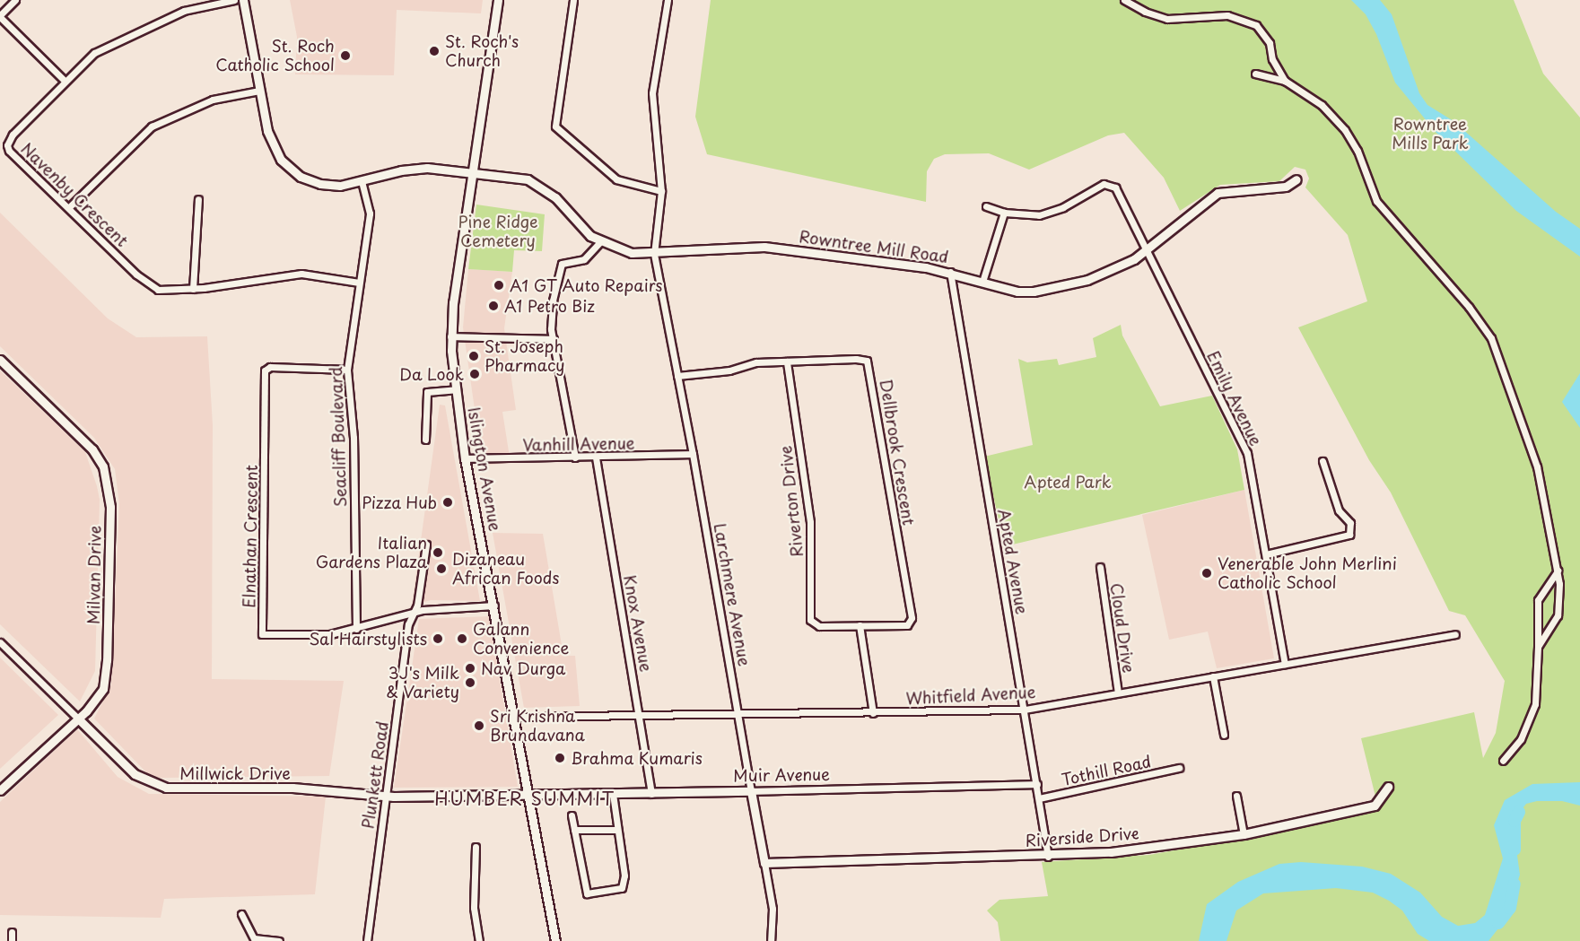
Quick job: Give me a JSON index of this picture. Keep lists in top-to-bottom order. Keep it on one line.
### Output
{"streets":{"street":["Navenby Crescent","Rowntree Mill Road","Emily Avenue","Seacliff Boulevard","Vanhill Avenue","Dellbrook Crescent","Islington Avenue","Riverton Drive","Elnathan Crescent","Apted Avenue","Milvan Drive","Larchmere Avenue","Knox Avenue","Cloud Drive","Whitfield Avenue","Tothill Road","Millwick Drive","Plunkett Road","Muir Avenue","Riverside Drive"]},"crossings":[["Navenby Crescent","Seacliff Boulevard"],["Rowntree Mill Road","Emily Avenue"],["Rowntree Mill Road","Seacliff Boulevard"],["Rowntree Mill Road","Islington Avenue"],["Rowntree Mill Road","Apted Avenue"],["Rowntree Mill Road","Larchmere Avenue"],["Emily Avenue","Whitfield Avenue"],["Seacliff Boulevard","Elnathan Crescent"],["Vanhill Avenue","Islington Avenue"],["Vanhill Avenue","Larchmere Avenue"],["Vanhill Avenue","Knox Avenue"],["Dellbrook Crescent","Riverton Drive"],["Dellbrook Crescent","Larchmere Avenue"],["Islington Avenue","Elnathan Crescent"],["Islington Avenue","Whitfield Avenue"],["Islington Avenue","Millwick Drive"],["Islington Avenue","Muir Avenue"],["Elnathan Crescent","Plunkett Road"],["Apted Avenue","Whitfield Avenue"],["Apted Avenue","Tothill Road"],["Apted Avenue","Muir Avenue"],["Apted Avenue","Riverside Drive"],["Milvan Drive","Millwick Drive"],["Larchmere Avenue","Whitfield Avenue"],["Larchmere Avenue","Muir Avenue"],["Larchmere Avenue","Riverside Drive"],["Knox Avenue","Whitfield Avenue"],["Knox Avenue","Muir Avenue"],["Cloud Drive","Whitfield Avenue"],["Millwick Drive","Plunkett Road"],["Millwick Drive","Muir Avenue"]],"districts":["HUMBER SUMMIT"],"parks":["Rowntree Mills Park","Pine Ridge Cemetery","Apted Park"],"places":["St. Roch's Church","St. Roch Catholic School","A1 GT Auto Repairs","A1 Petro Biz","St. Joseph Pharmacy","Da Look","Pizza Hub","Italian Gardens Plaza","Dizaneau African Foods","Venerable John Merlini Catholic School","Sal Hairstylists","Galann Convenience","Nav Durga","3J's Milk & Variety","Sri Krishna Brundavana","Brahma Kumaris"]}
